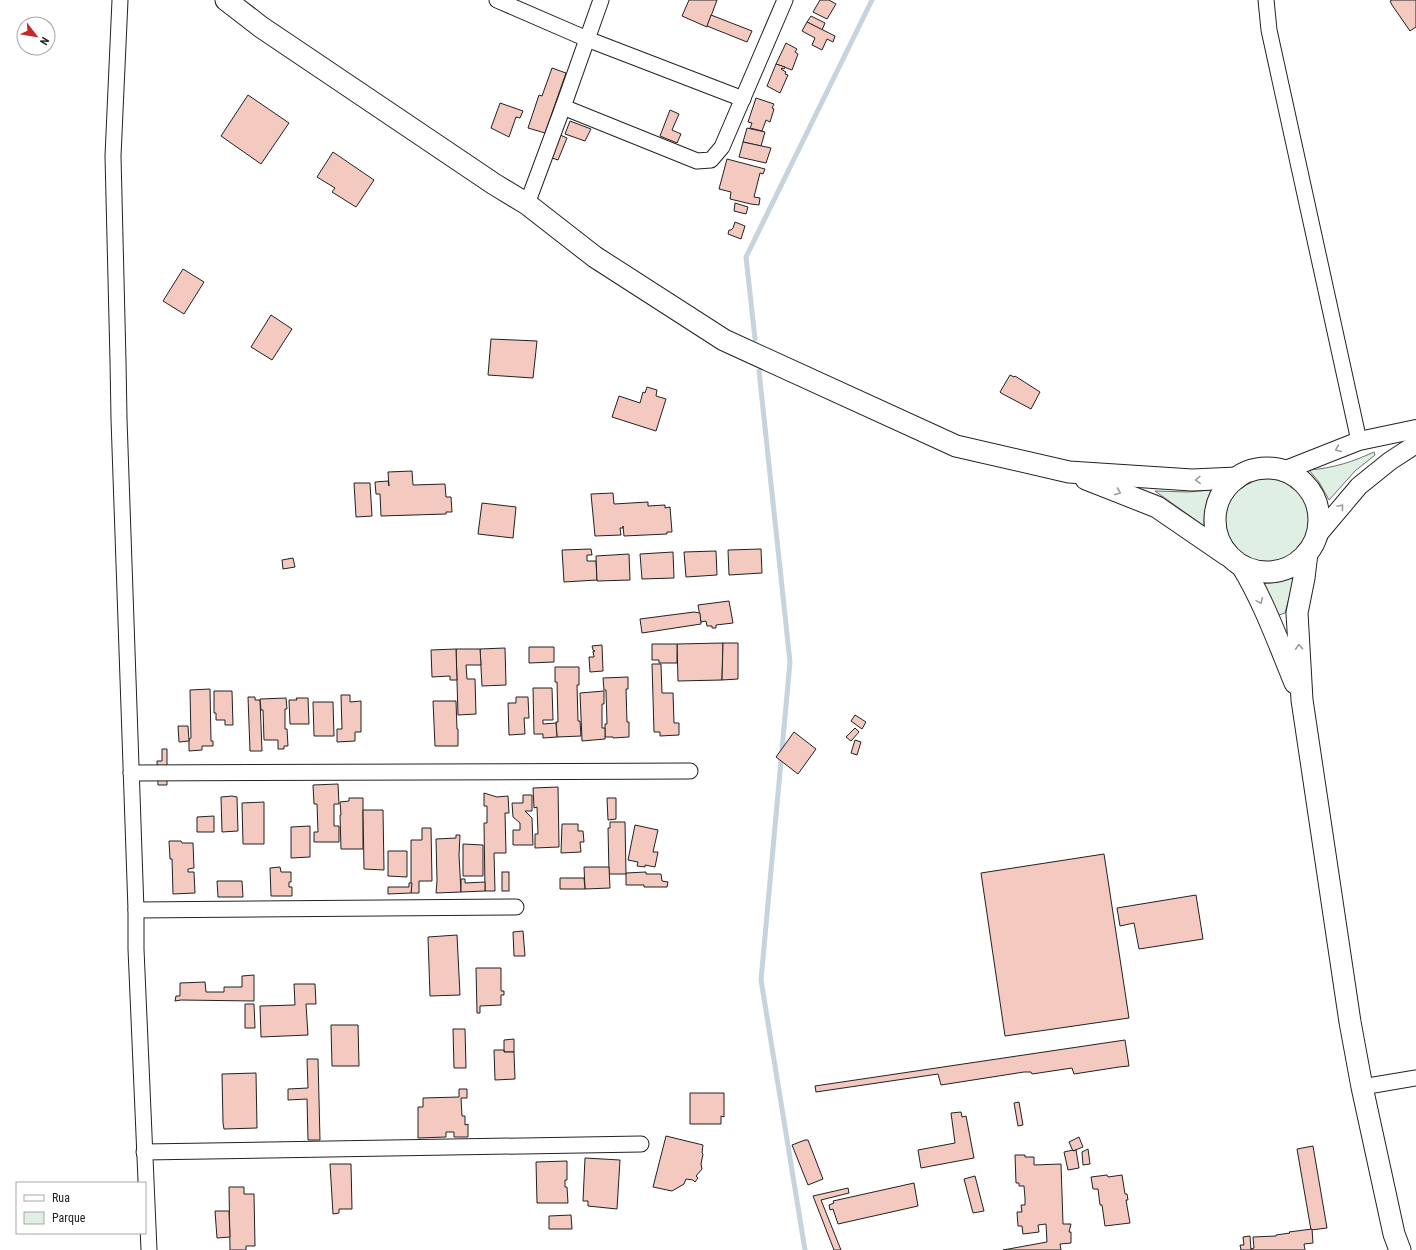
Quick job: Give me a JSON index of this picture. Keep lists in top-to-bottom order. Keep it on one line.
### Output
{"legend":["Rua","Parque"],"north":"bottom right"}
